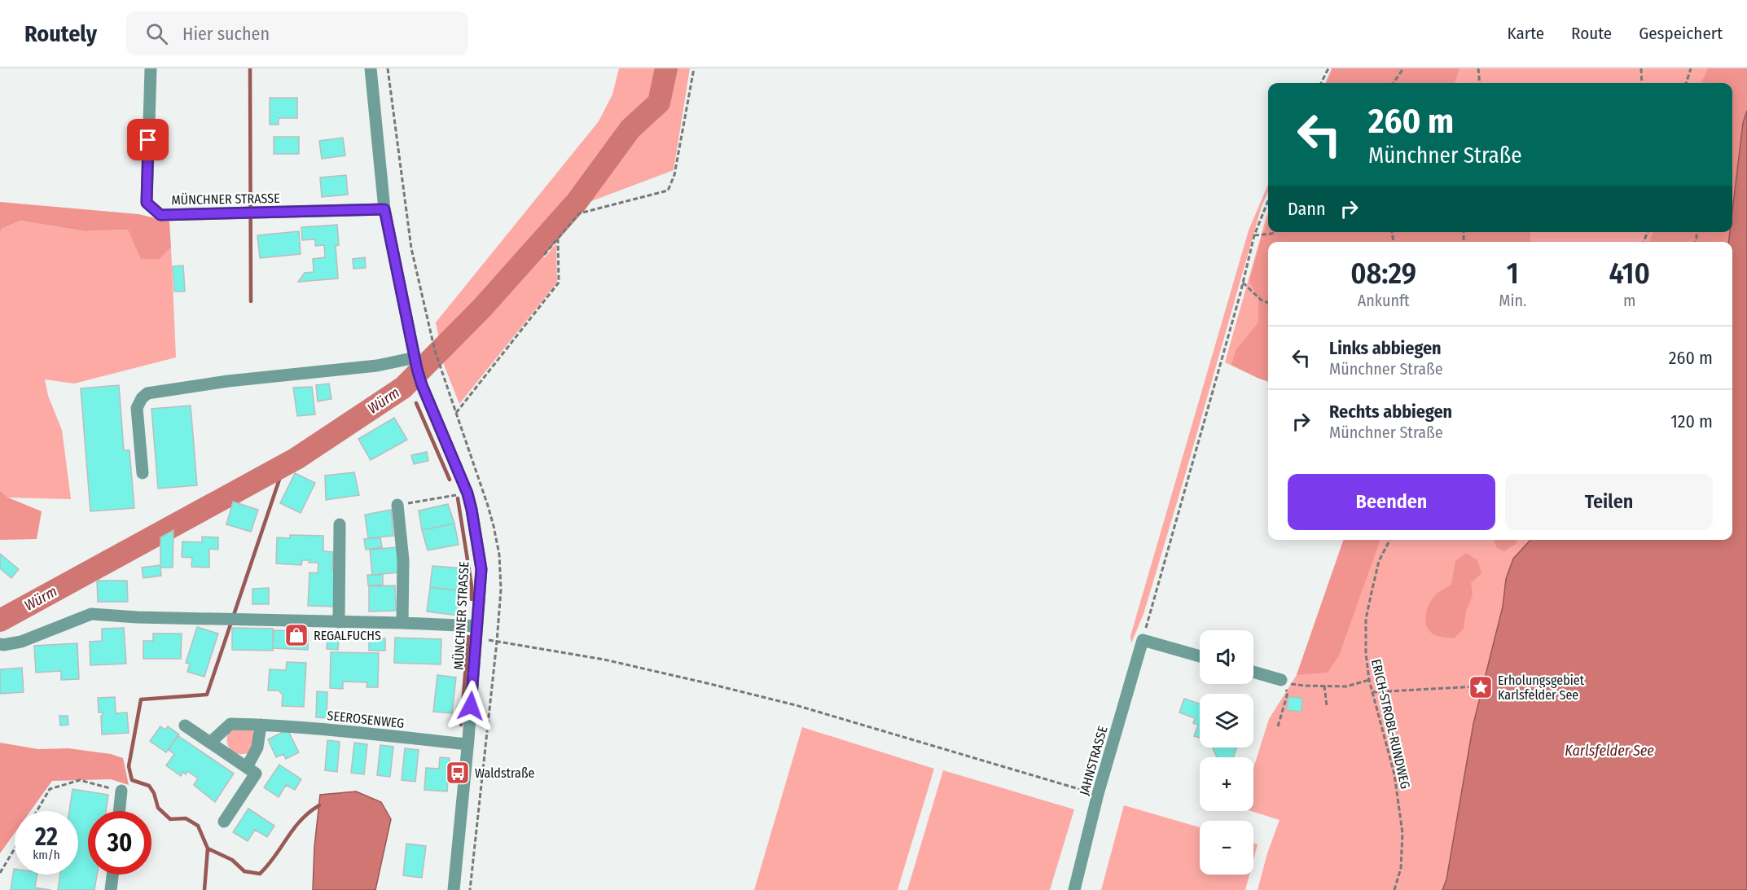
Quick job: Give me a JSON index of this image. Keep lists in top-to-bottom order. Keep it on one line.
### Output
{"streets":{"street":["MÜNCHNER STRASSE","SEEROSENWEG","JAHNSTRASSE"],"path":["ERICH-STROBL-RUNDWEG"]},"crossings":[["MÜNCHNER STRASSE","SEEROSENWEG"]],"water":["Würm","Karlsfelder See"],"places":{"shop":["REGALFUCHS"],"place":["Erholungsgebiet Karlsfelder See"],"bus stop":["Waldstraße"]},"page":{"header":"Routely","search":"Hier suchen","nav":["Karte","Route","Gespeichert"],"turn":["260 m","Münchner Straße"],"then":"Dann","eta":["08:29","Ankunft","1","Min.","410","m"],"list":[{"name":"Links abbiegen","note":"Münchner Straße","value":"260 m"},{"name":"Rechts abbiegen","note":"Münchner Straße","value":"120 m"}],"buttons":["Beenden","Teilen"],"map_buttons":["+","−"],"speed":"22 km/h","limit":"30"}}
